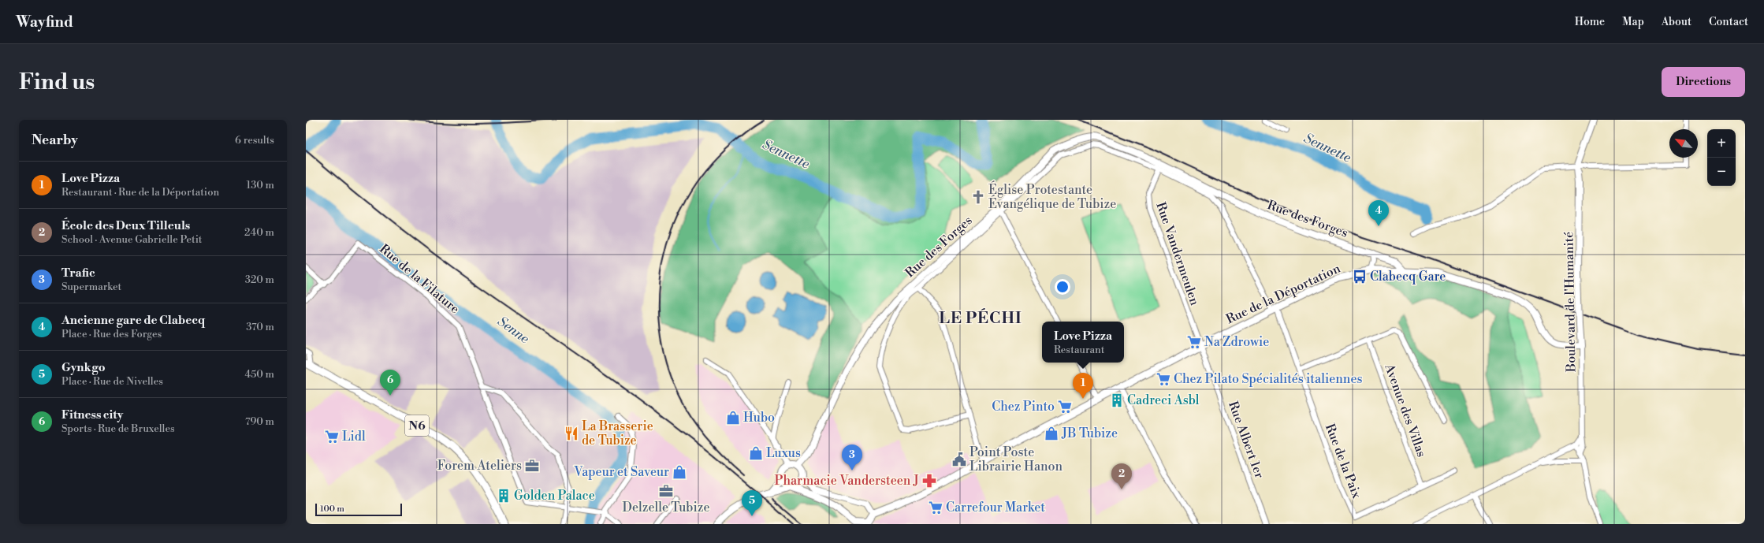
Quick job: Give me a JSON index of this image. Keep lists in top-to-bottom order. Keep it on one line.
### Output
{"streets":{"main road":["Rue des Forges","Rue de la Déportation","Boulevard de l'Humanité","N6"],"street":["Rue Vandermeulen","Rue de la Filature","Avenue des Villas","Rue Albert 1er","Rue de la Paix"]},"crossings":[["Rue des Forges","Rue Vandermeulen"],["Rue des Forges","Rue de la Déportation"],["Rue des Forges","Rue de la Paix"],["Rue Vandermeulen","Rue de la Déportation"],["Rue Vandermeulen","Rue Albert 1er"],["Rue de la Déportation","Boulevard de l'Humanité"],["Rue de la Déportation","Rue Albert 1er"],["Rue de la Déportation","Rue de la Paix"],["Avenue des Villas","Rue de la Paix"]],"districts":["LE PÉCHI"],"water":["Sennette","Senne"],"places":{"church":["Église Protestante Évangélique de Tubize"],"bus stop":["Clabecq Gare"],"supermarket":["Na Zdrowie","Chez Pilato Spécialités italiennes","Chez Pinto","Lidl","Carrefour Market"],"building":["Cadreci Asbl","Golden Palace"],"shop":["Hubo","JB Tubize","Luxus","Vapeur et Saveur"],"restaurant":["La Brasserie de Tubize"],"public building":["Point Poste Librairie Hanon"],"office":["Forem Ateliers","Delzelle Tubize"],"pharmacy":["Pharmacie Vandersteen J"]},"scale_bar":"100 m","north":"top left","page":{"header":"Wayfind","nav":["Home","Map","About","Contact"],"buttons":"Directions","title":"Find us","heading":["Nearby","6 results"],"map_buttons":["+","−"],"list":[{"mark":"1","name":"Love Pizza","note":"Restaurant · Rue de la Déportation","value":"130 m"},{"mark":"2","name":"École des Deux Tilleuls","note":"School · Avenue Gabrielle Petit","value":"240 m"},{"mark":"3","name":"Trafic","note":"Supermarket","value":"320 m"},{"mark":"4","name":"Ancienne gare de Clabecq","note":"Place · Rue des Forges","value":"370 m"},{"mark":"5","name":"Gynkgo","note":"Place · Rue de Nivelles","value":"450 m"},{"mark":"6","name":"Fitness city","note":"Sports · Rue de Bruxelles","value":"790 m"}],"pins":["4","6","1","3","2","5"],"popup":["Love Pizza","Restaurant"],"scale":"100 m"}}
